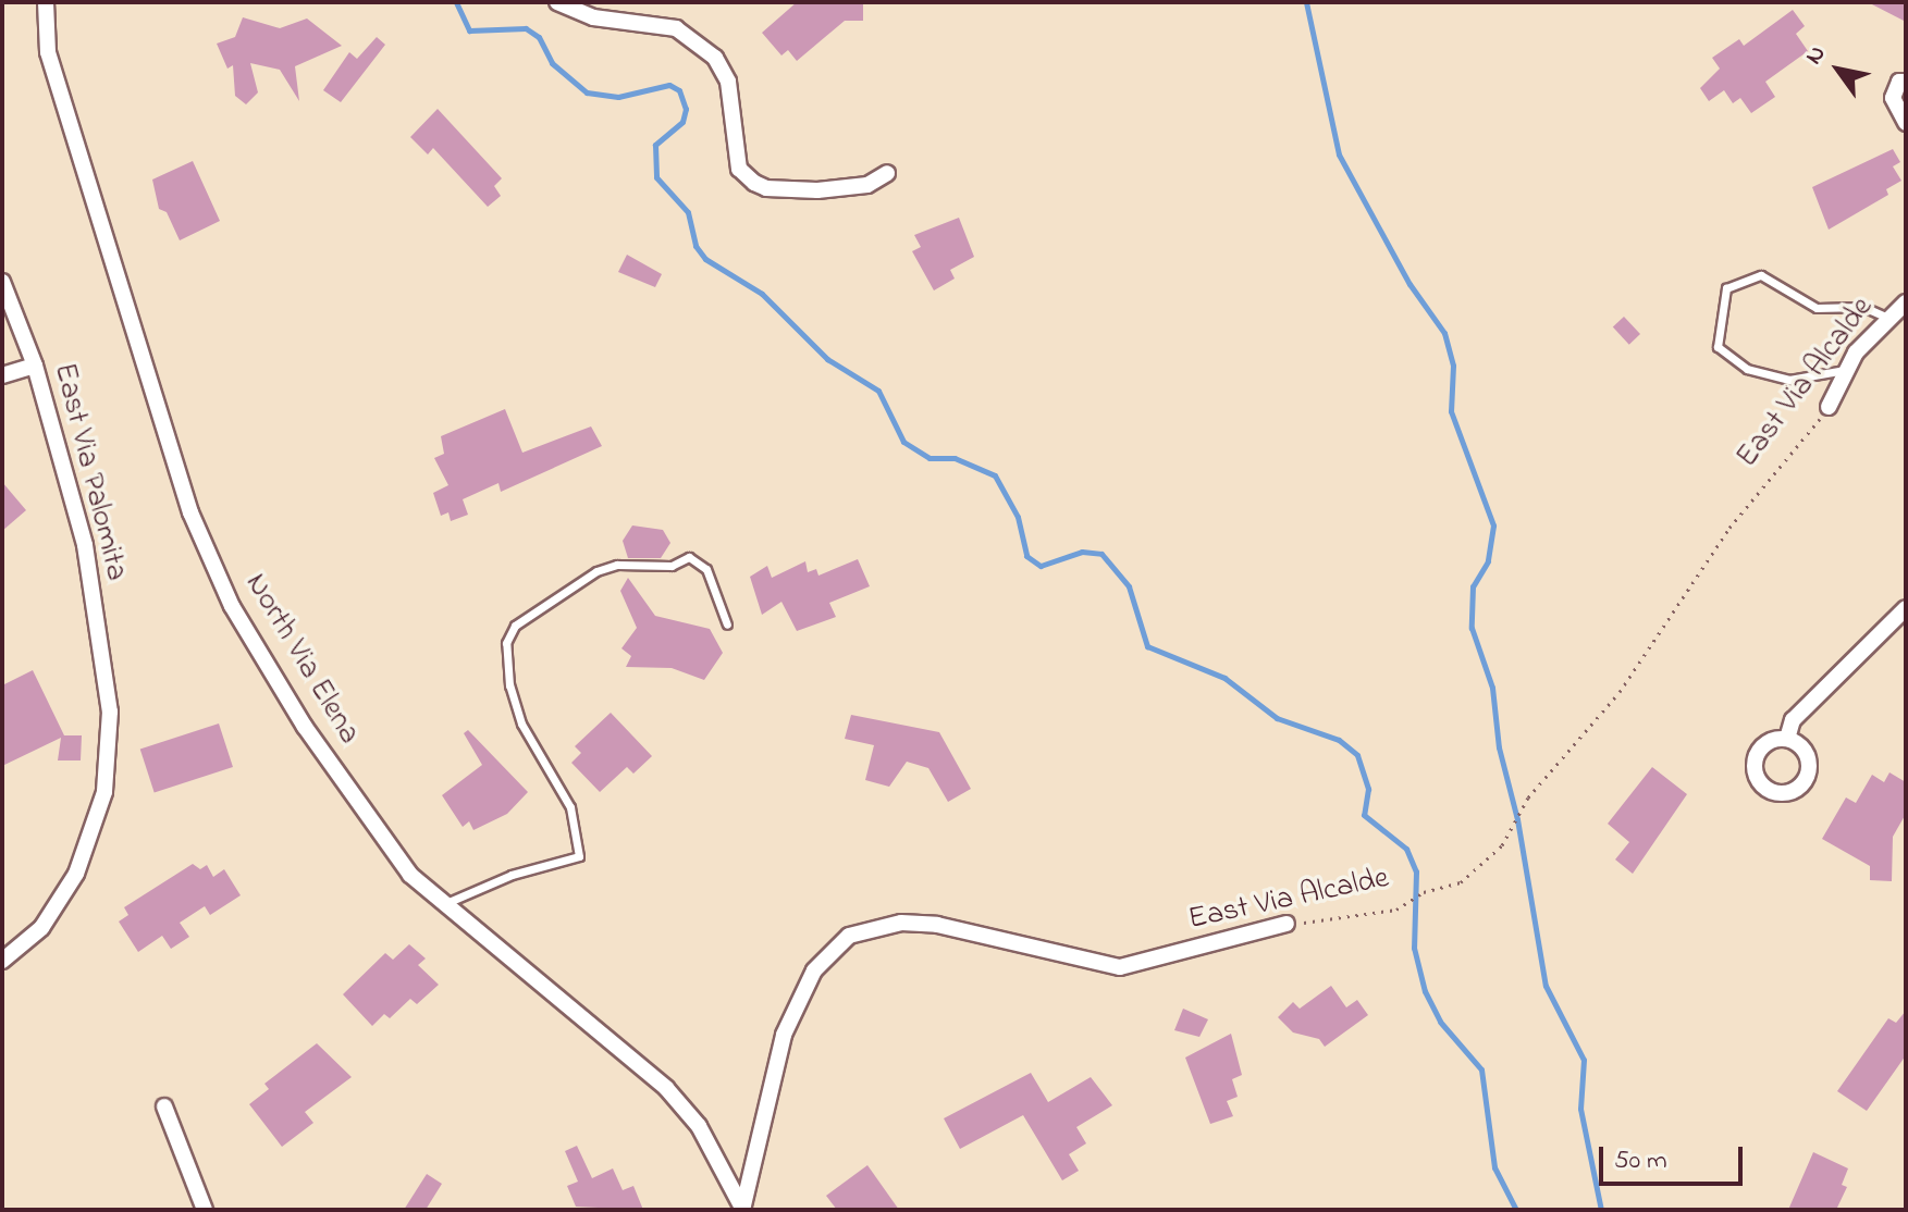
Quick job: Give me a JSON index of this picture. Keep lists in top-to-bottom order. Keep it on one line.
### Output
{"streets":{"street":["East Via Alcalde","East Via Palomita","North Via Elena"]},"crossings":[["East Via Alcalde","North Via Elena"]],"scale_bar":"50 m","north":"top left"}
